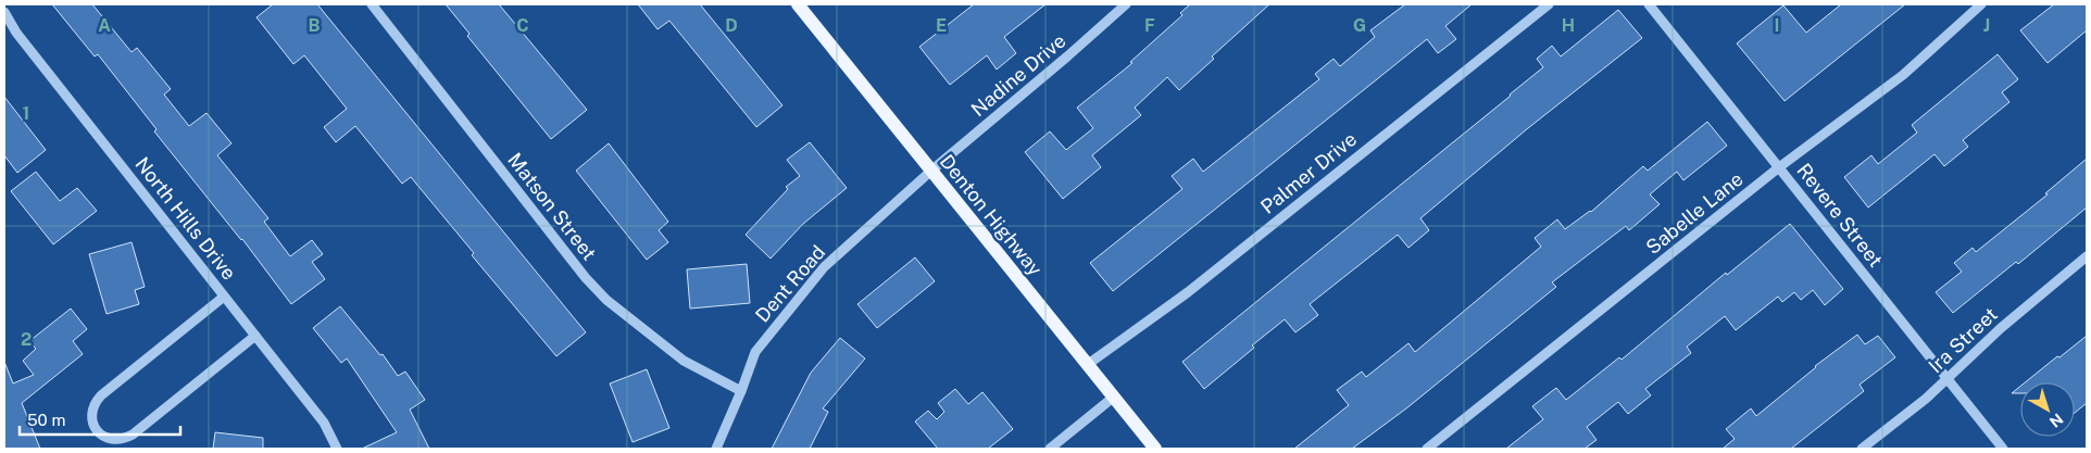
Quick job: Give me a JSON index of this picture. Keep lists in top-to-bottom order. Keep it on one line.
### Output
{"streets":{"main road":["Denton Highway"],"street":["Nadine Drive","Palmer Drive","Matson Street","Sabelle Lane","Revere Street","North Hills Drive","Dent Road","Ira Street"]},"crossings":[["Nadine Drive","Denton Highway"],["Nadine Drive","Dent Road"],["Palmer Drive","Denton Highway"],["Matson Street","Dent Road"],["Sabelle Lane","Revere Street"],["Denton Highway","Dent Road"],["Revere Street","Ira Street"]],"scale_bar":"50 m","north":"bottom right","grid":{"columns":["A","B","C","D","E","F","G","H","I","J"],"rows":["1","2"]}}
